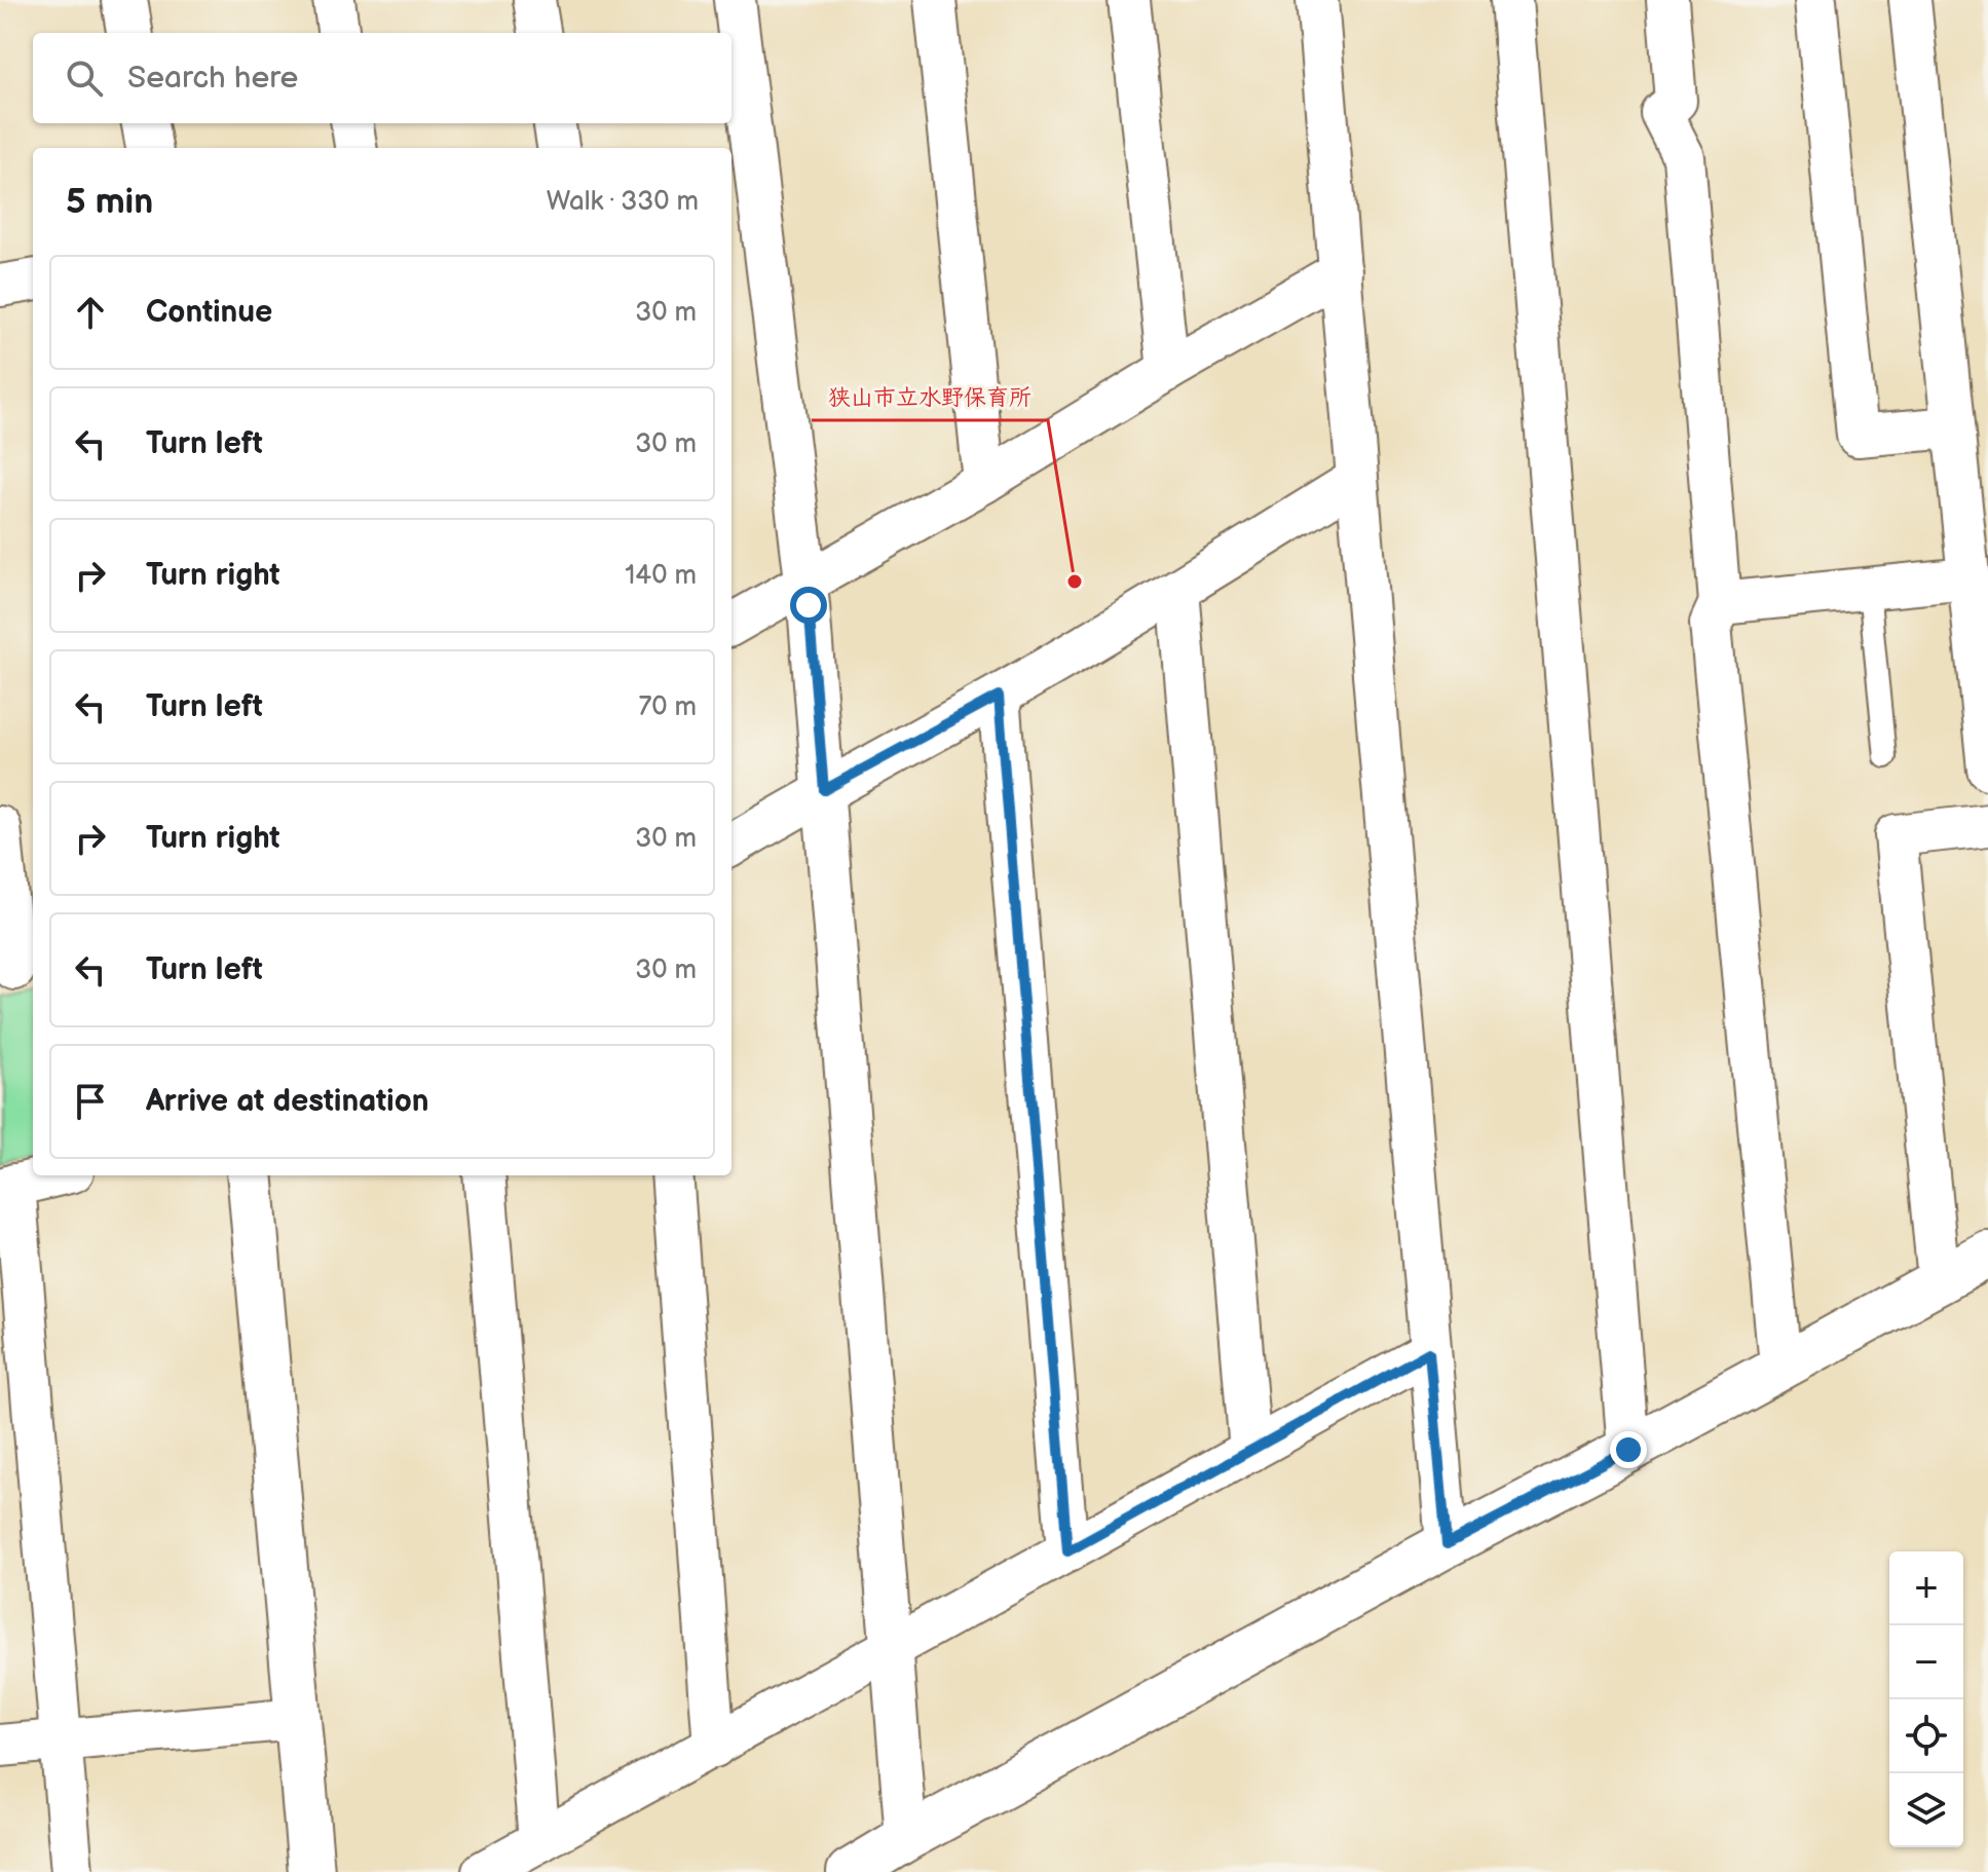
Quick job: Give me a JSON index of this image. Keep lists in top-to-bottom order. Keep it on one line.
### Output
{"places":["狭山市立水野保育所"],"page":{"search":"Search here","heading":["5 min","Walk · 330 m"],"list":[["Continue","30 m"],["Turn left","30 m"],["Turn right","140 m"],["Turn left","70 m"],["Turn right","30 m"],["Turn left","30 m"],"Arrive at destination"],"map_buttons":["+","−"]}}
